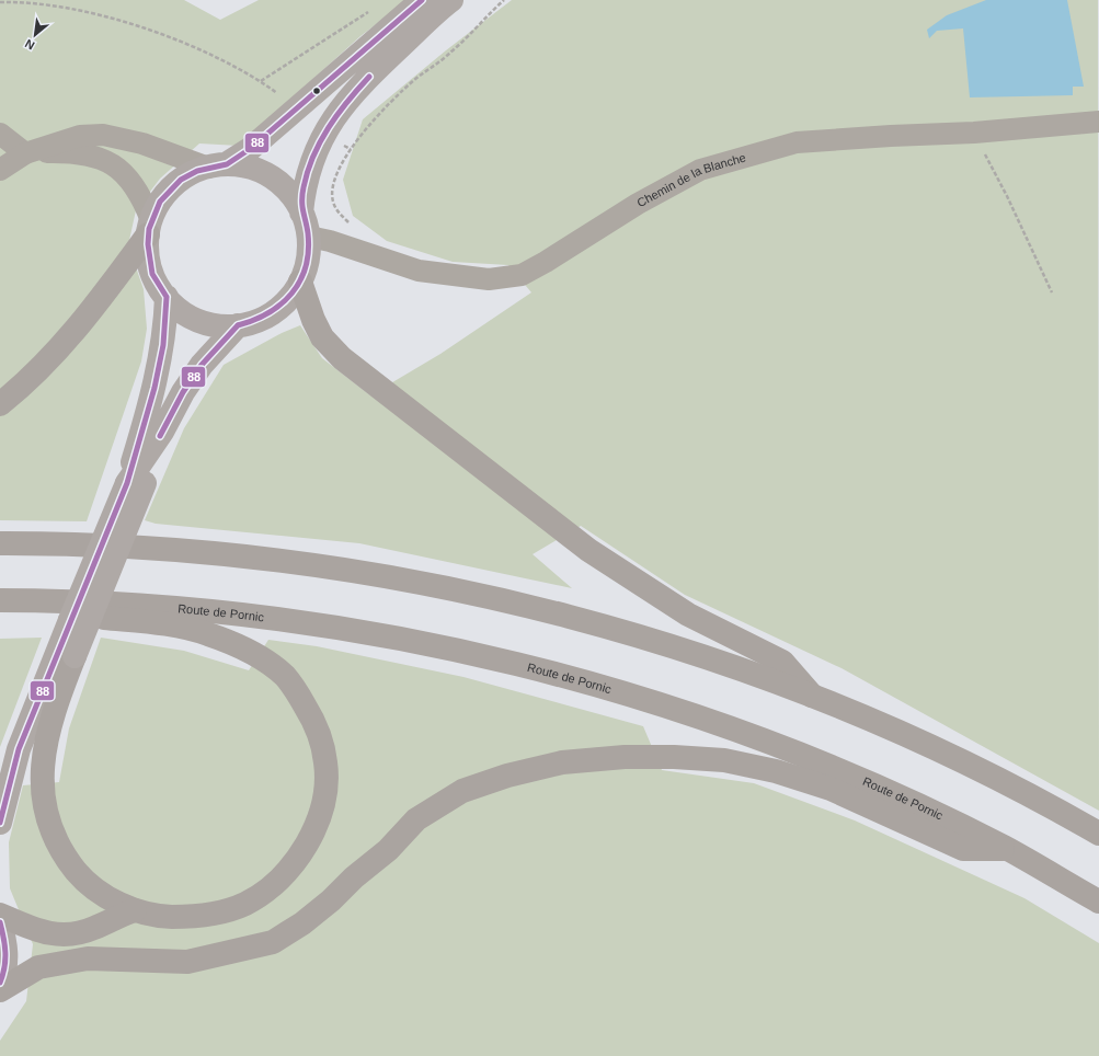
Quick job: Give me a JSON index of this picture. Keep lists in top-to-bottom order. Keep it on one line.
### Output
{"streets":{"highway":["Route de Pornic"],"street":["Chemin de la Blanche"]},"lines":["transit line 88"],"north":"bottom left"}
